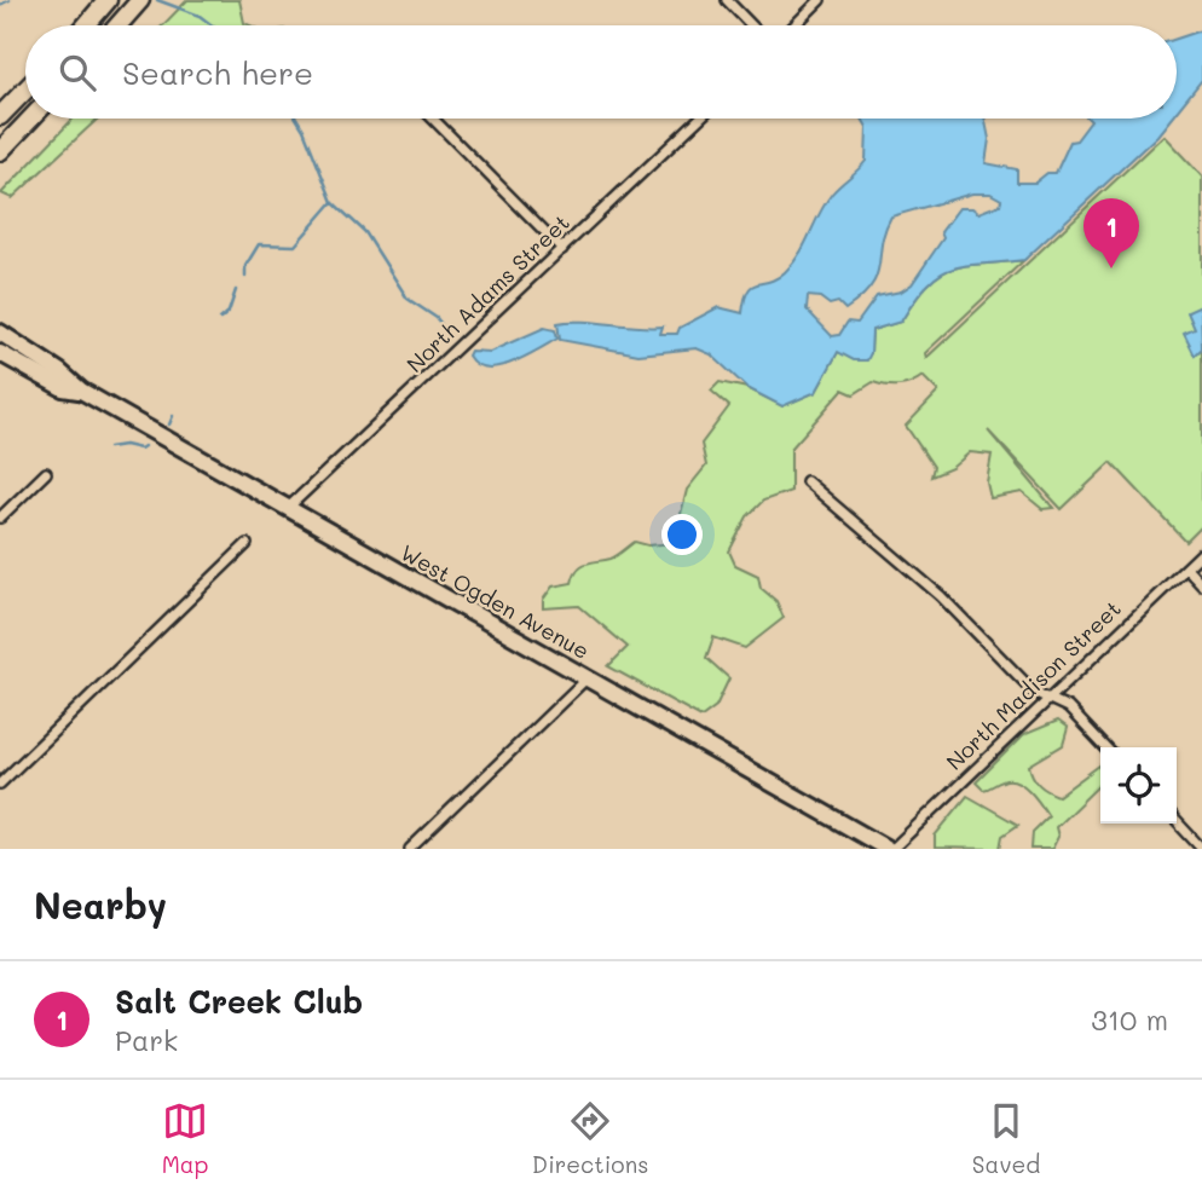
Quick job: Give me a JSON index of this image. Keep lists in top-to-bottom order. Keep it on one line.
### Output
{"streets":{"main road":["West Ogden Avenue"],"street":["North Adams Street","North Madison Street"]},"crossings":[["North Adams Street","West Ogden Avenue"],["West Ogden Avenue","North Madison Street"]],"page":{"search":"Search here","pins":"1","heading":"Nearby","list":[{"mark":"1","name":"Salt Creek Club","note":"Park","value":"310 m"}],"nav":["Map","Directions","Saved"]}}
